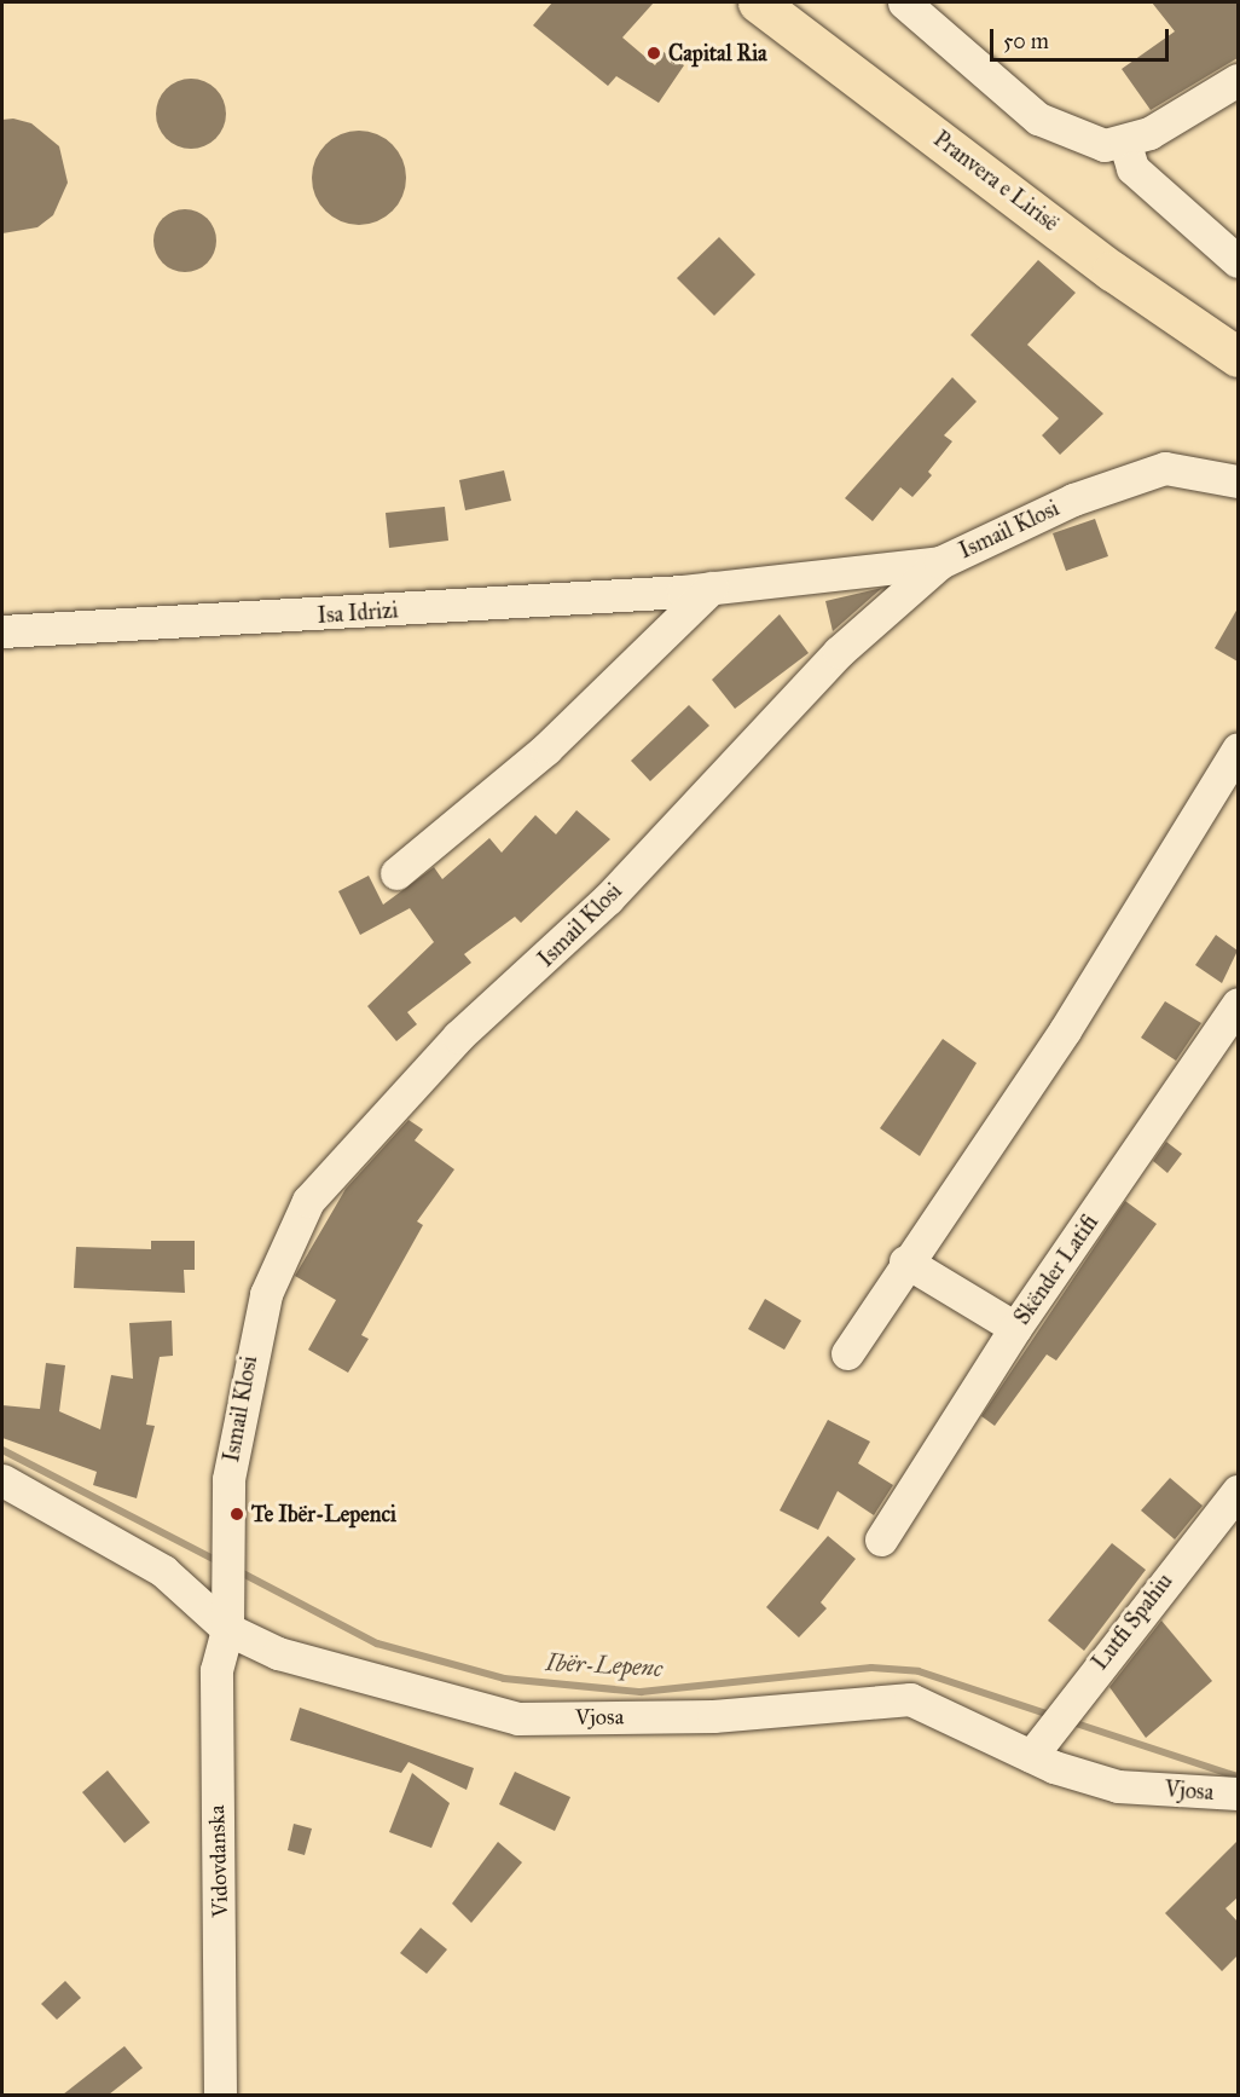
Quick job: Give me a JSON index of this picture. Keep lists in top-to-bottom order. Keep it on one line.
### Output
{"streets":{"main road":["Pranvera e Lirisë"],"street":["Ismail Klosi","Isa Idrizi","Skënder Latifi","Lutfi Spahiu","Vjosa","Vidovdanska"]},"crossings":[["Ismail Klosi","Isa Idrizi"],["Ismail Klosi","Vjosa"],["Ismail Klosi","Vidovdanska"],["Lutfi Spahiu","Vjosa"],["Vjosa","Vidovdanska"]],"water":["Ibër-Lepenc"],"places":["Capital Ria","Te Ibër-Lepenci"],"scale_bar":"50 m"}
